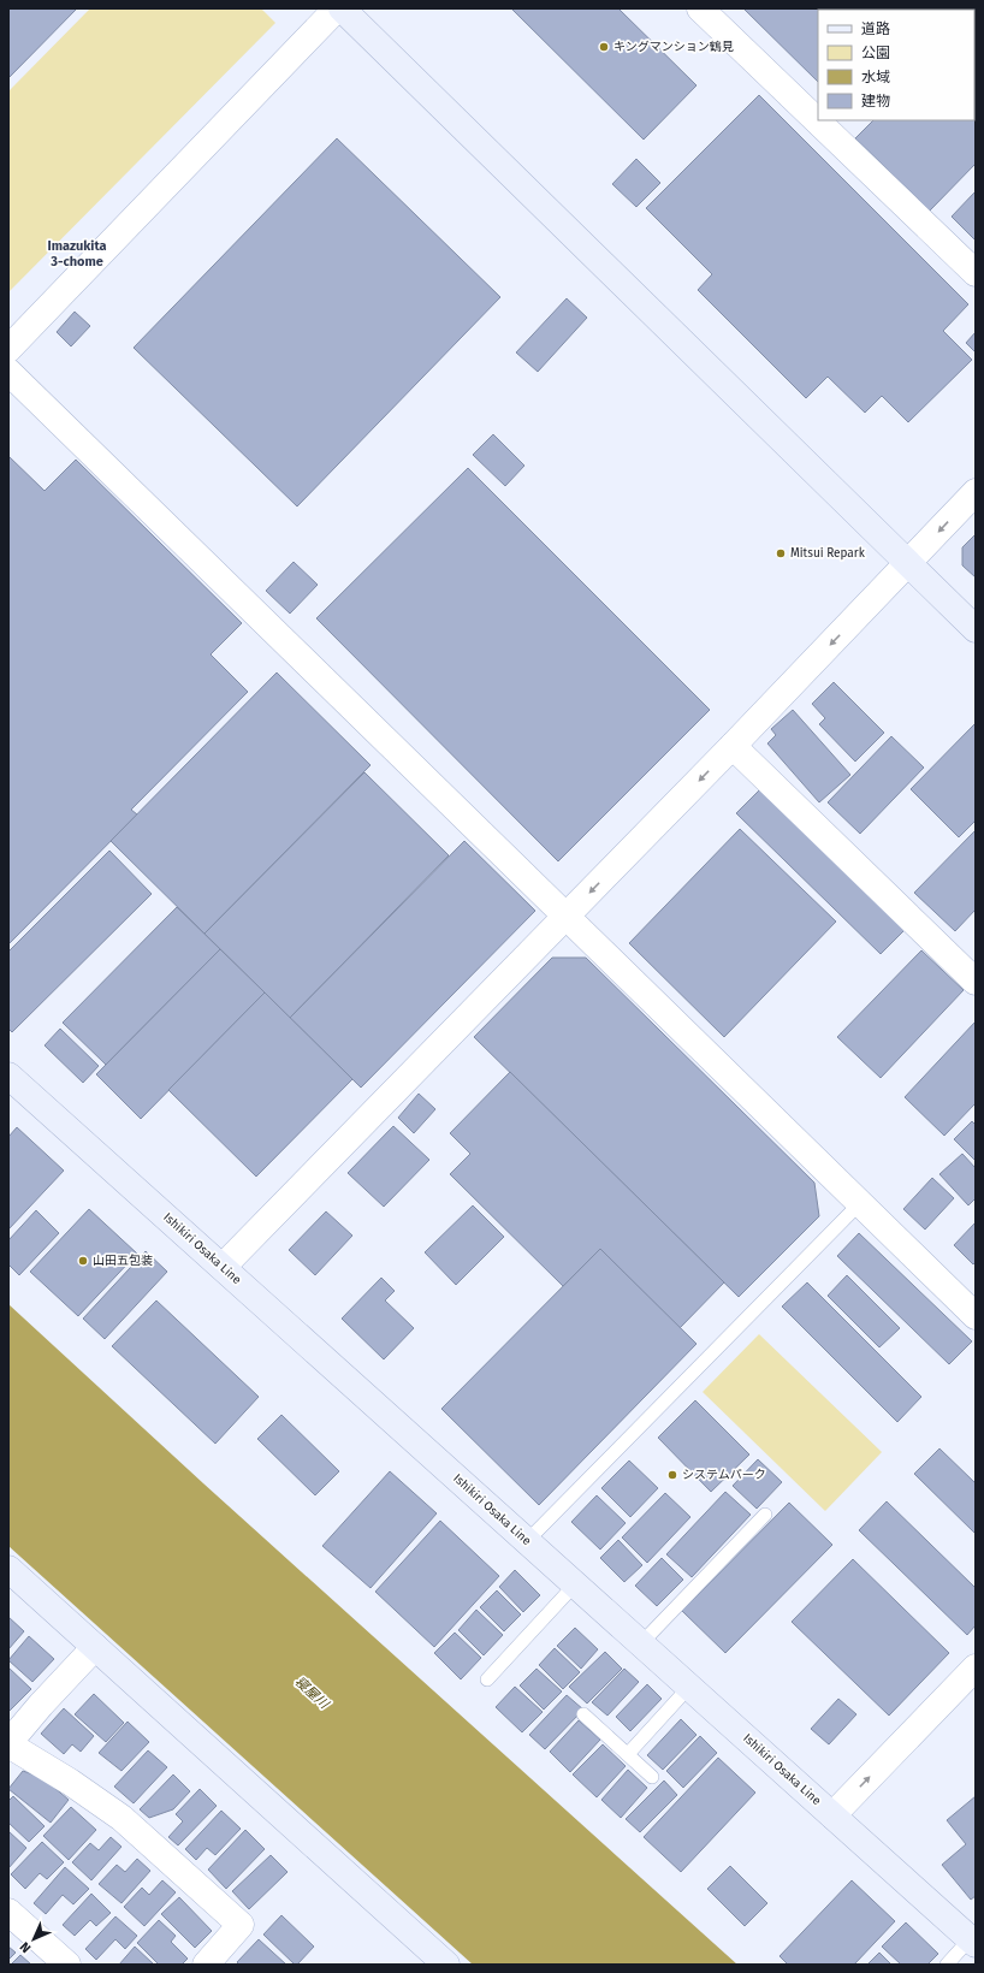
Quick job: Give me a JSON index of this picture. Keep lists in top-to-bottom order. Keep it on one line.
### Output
{"streets":{"street":["Ishikiri Osaka Line"]},"districts":["Imazukita 3-chome"],"water":["寝屋川"],"places":["キングマンション鶴見","Mitsui Repark","山田五包装","システムパーク"],"legend":["道路","公園","水域","建物"],"north":"bottom left"}
